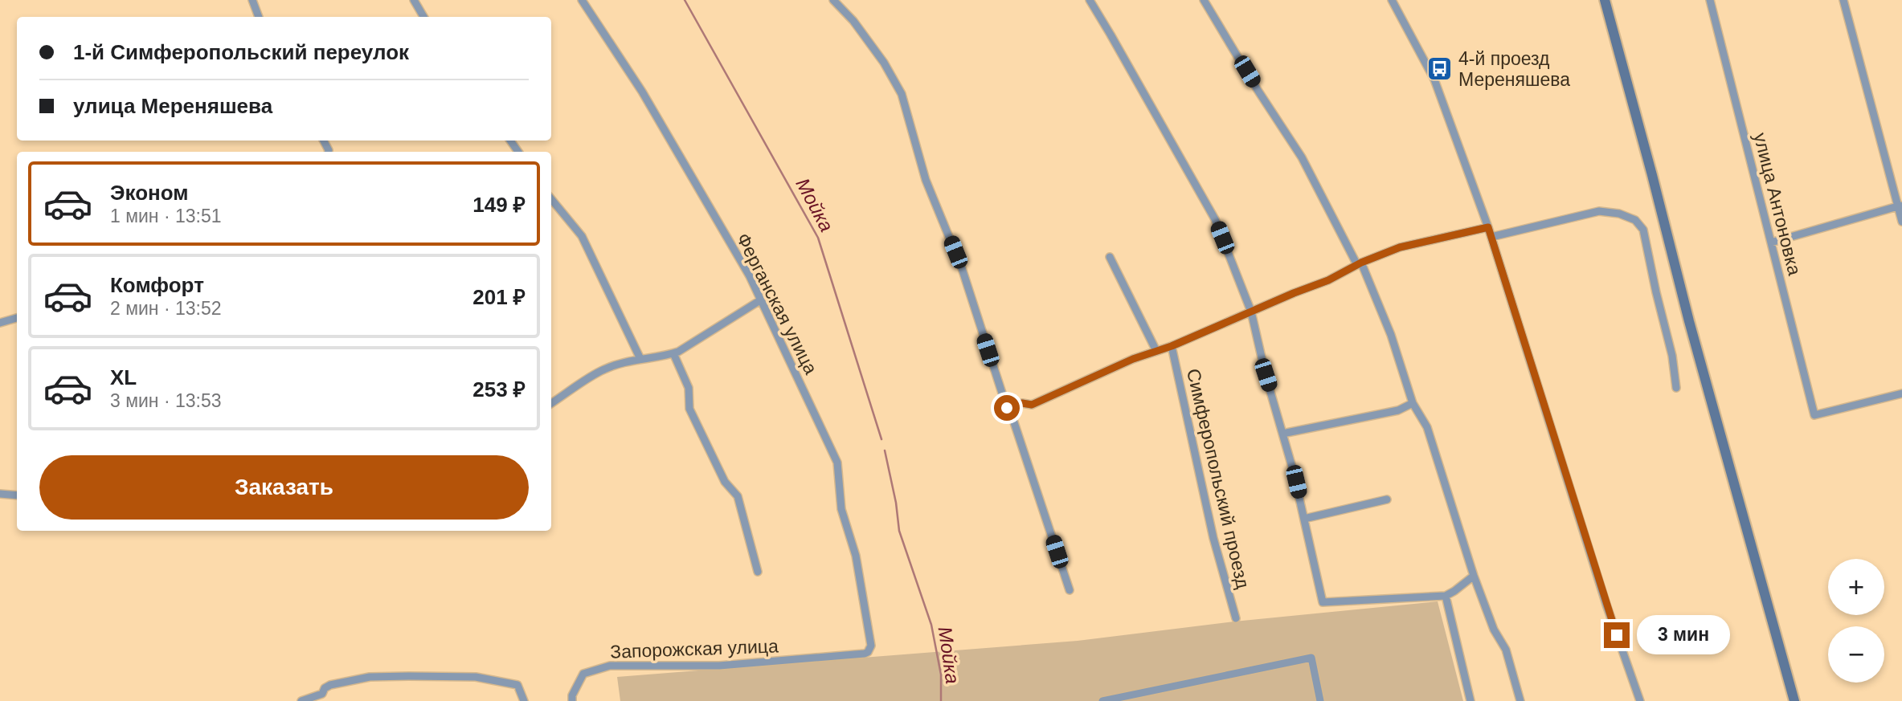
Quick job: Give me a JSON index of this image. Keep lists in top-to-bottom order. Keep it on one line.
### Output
{"streets":{"street":["улица Антоновка","Ферганская улица","Симферопольский проезд","Запорожская улица"]},"crossings":[["Ферганская улица","Запорожская улица"]],"water":["Мойка"],"places":{"bus stop":["4-й проезд Мереняшева"]},"page":{"banner":["1-й Симферопольский переулок","улица Мереняшева"],"list":[{"name":"Эконом","note":"1 мин · 13:51","value":"149 ₽"},{"name":"Комфорт","note":"2 мин · 13:52","value":"201 ₽"},{"name":"XL","note":"3 мин · 13:53","value":"253 ₽"}],"buttons":"Заказать","map_buttons":["+","−"],"bubble":"3 мин"}}
